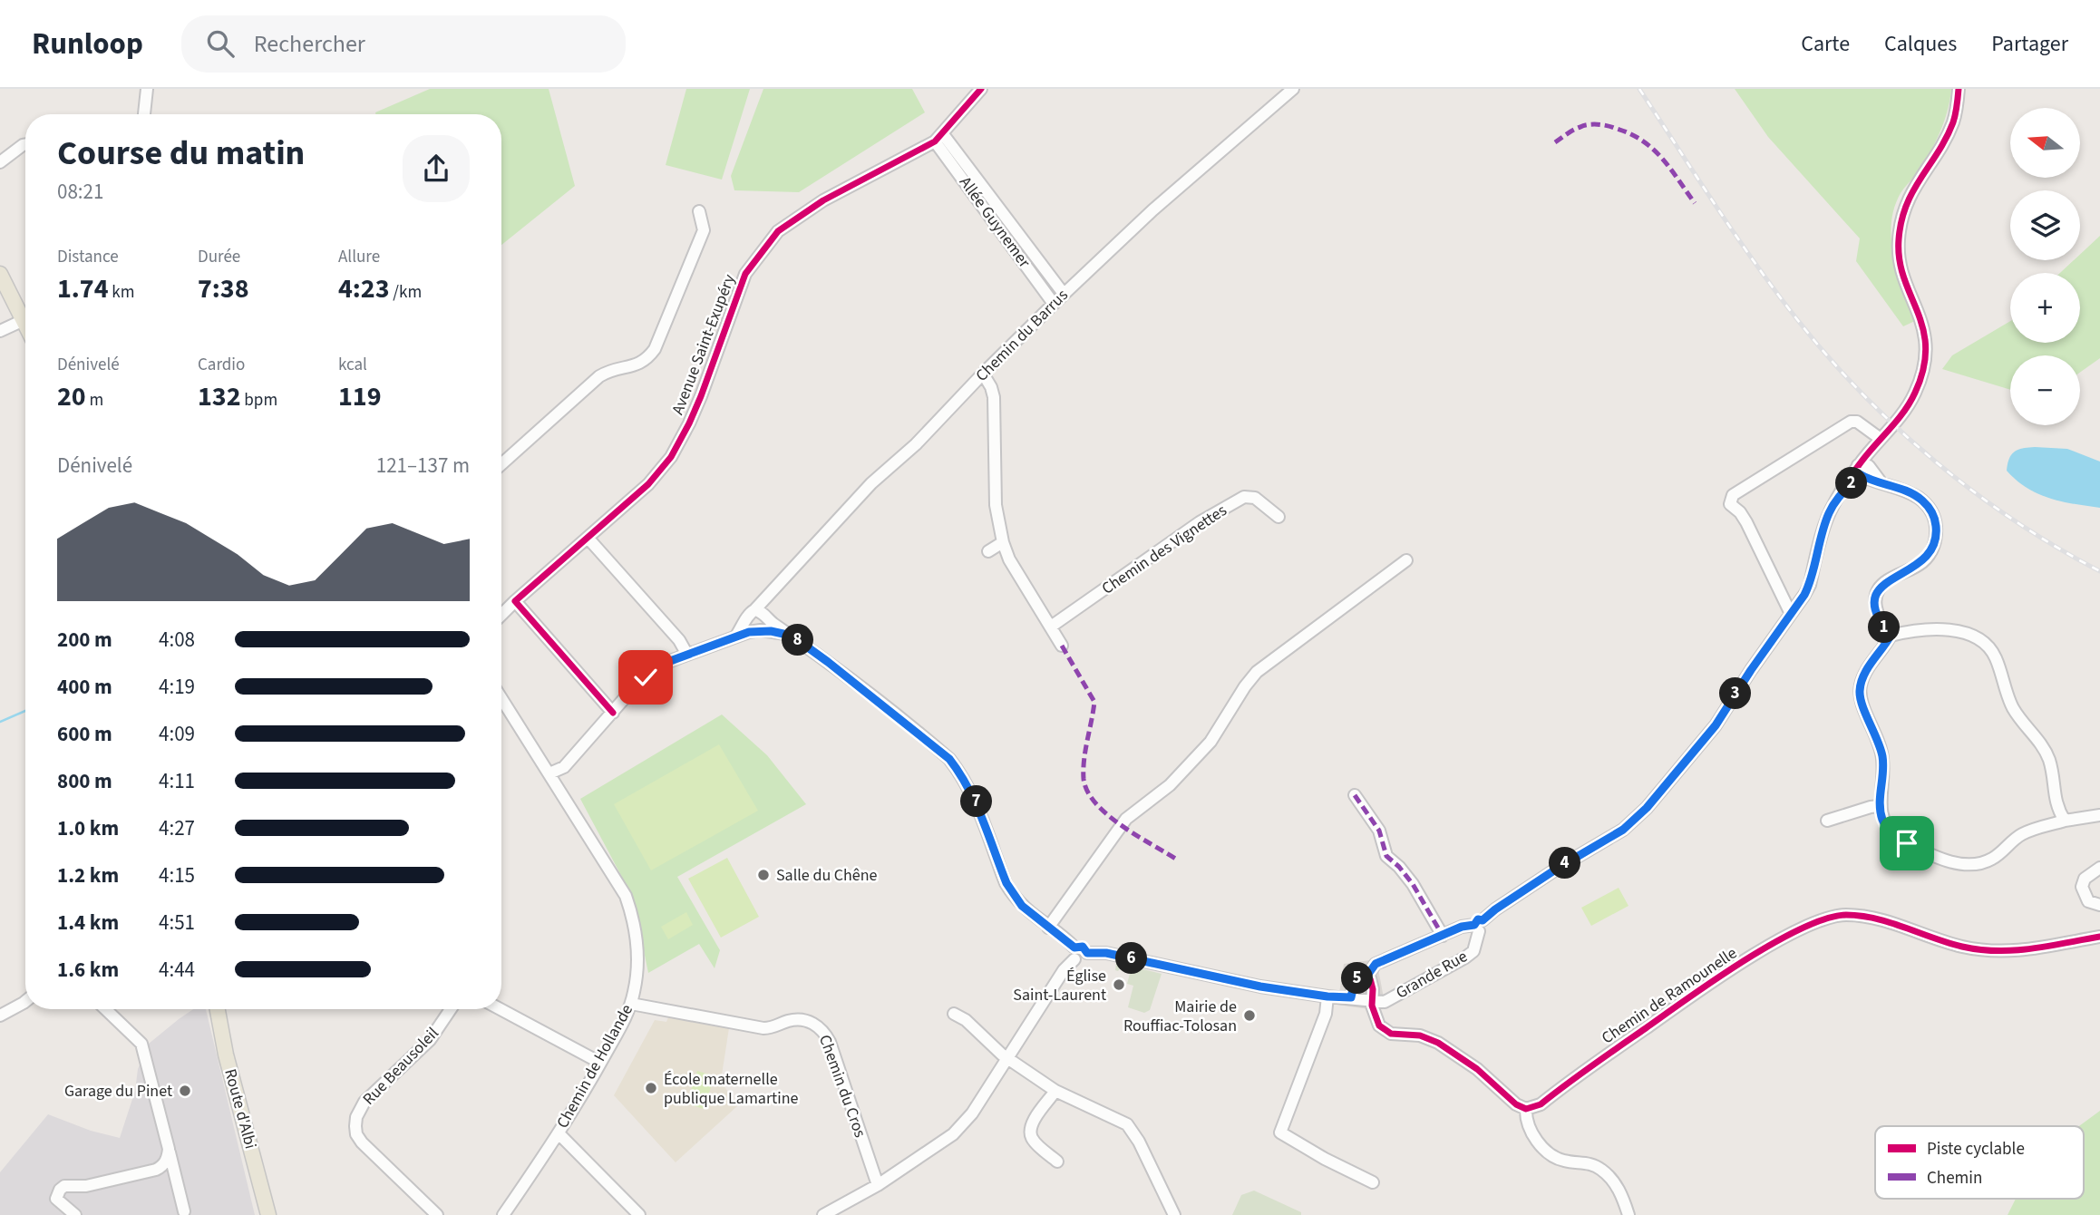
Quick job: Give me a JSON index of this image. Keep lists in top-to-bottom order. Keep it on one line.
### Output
{"streets":{"main road":["Route d'Albi"],"street":["Allée Guynemer","Chemin du Barrus","Avenue Saint-Exupéry","Chemin des Vignettes","Grande Rue","Chemin de Ramounelle","Rue Beausoleil","Chemin de Hollande","Chemin du Cros"]},"crossings":[["Allée Guynemer","Chemin du Barrus"],["Allée Guynemer","Avenue Saint-Exupéry"],["Chemin de Hollande","Chemin du Cros"]],"places":["Salle du Chêne","Église Saint-Laurent","Mairie de Rouffiac-Tolosan","École maternelle publique Lamartine","Garage du Pinet"],"legend":["Piste cyclable","Chemin"],"north":"left","page":{"header":"Runloop","search":"Rechercher","nav":["Carte","Calques","Partager"],"map_buttons":["+","−"],"heading":["Course du matin","08:21"],"stats":[["Distance","1.74 km"],["Durée","7:38"],["Allure","4:23 /km"],["Dénivelé","20 m"],["Cardio","132 bpm"],["kcal","119"]],"chart":["Dénivelé","121–137 m"],"pins":["2","1","8","3","7","4","6","5"],"list":[{"name":"200 m","note":"4:08"},{"name":"400 m","note":"4:19"},{"name":"600 m","note":"4:09"},{"name":"800 m","note":"4:11"},{"name":"1.0 km","note":"4:27"},{"name":"1.2 km","note":"4:15"},{"name":"1.4 km","note":"4:51"},{"name":"1.6 km","note":"4:44"}]}}
